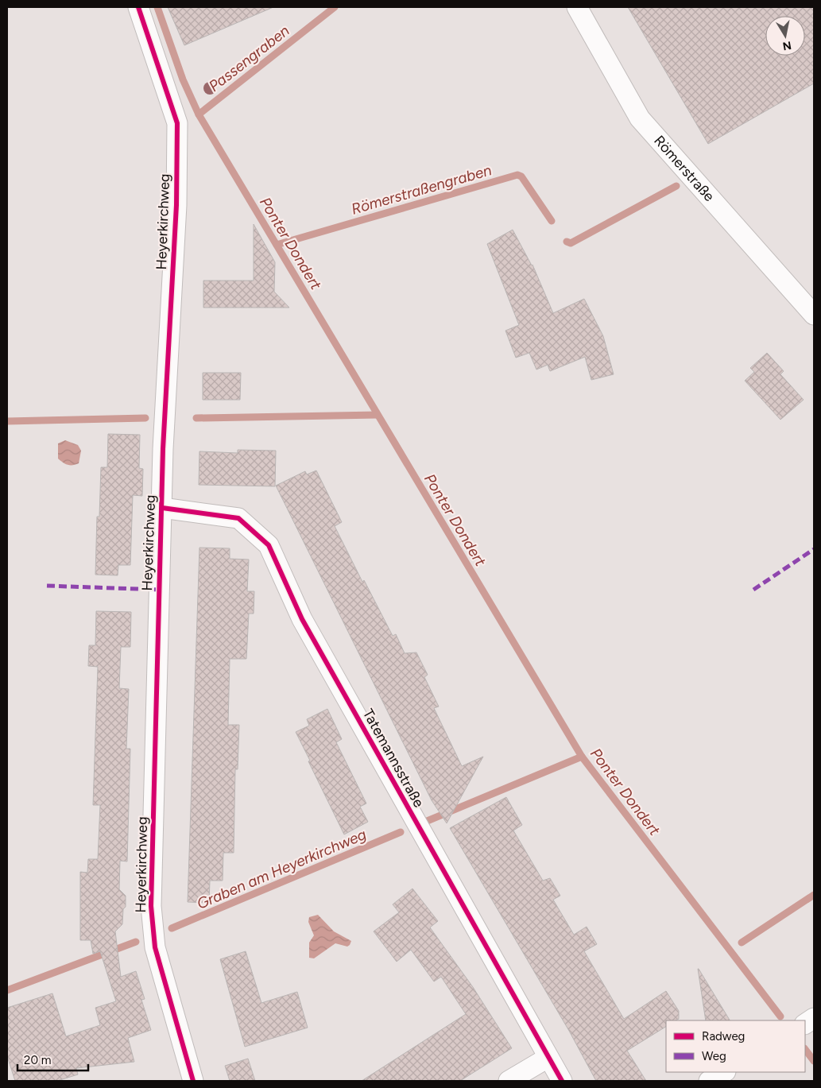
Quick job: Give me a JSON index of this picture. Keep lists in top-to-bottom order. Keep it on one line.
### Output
{"streets":{"street":["Römerstraße","Heyerkirchweg","Tatemannsstraße"]},"crossings":[["Heyerkirchweg","Tatemannsstraße"]],"water":["Passengraben","Römerstraßengraben","Ponter Dondert","Graben am Heyerkirchweg"],"legend":["Radweg","Weg"],"scale_bar":"20 m","north":"bottom"}
